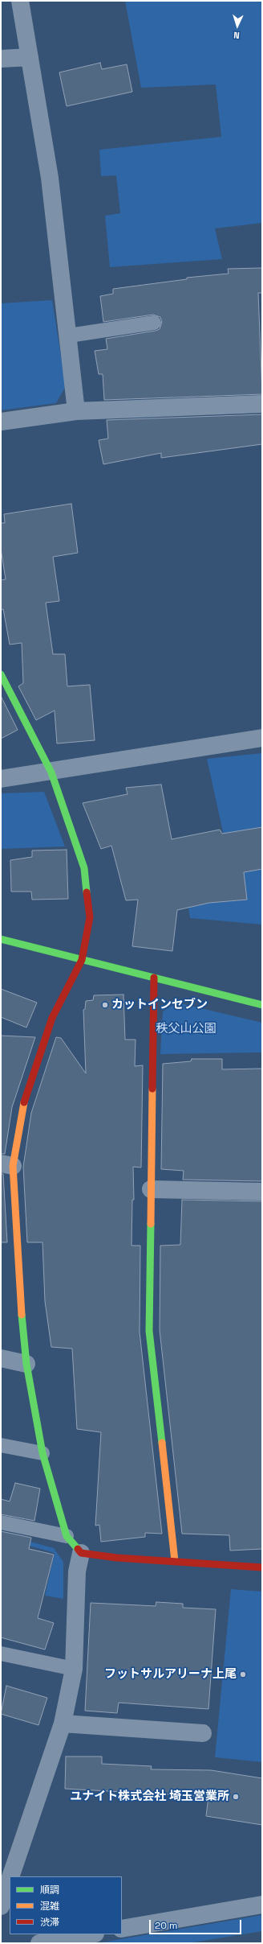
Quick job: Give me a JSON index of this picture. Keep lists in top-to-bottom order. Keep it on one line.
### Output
{"parks":["秩父山公園"],"places":["カットインセブン","フットサルアリーナ上尾","ユナイト株式会社 埼玉営業所"],"legend":["順調","混雑","渋滞"],"scale_bar":"20 m","north":"bottom"}
